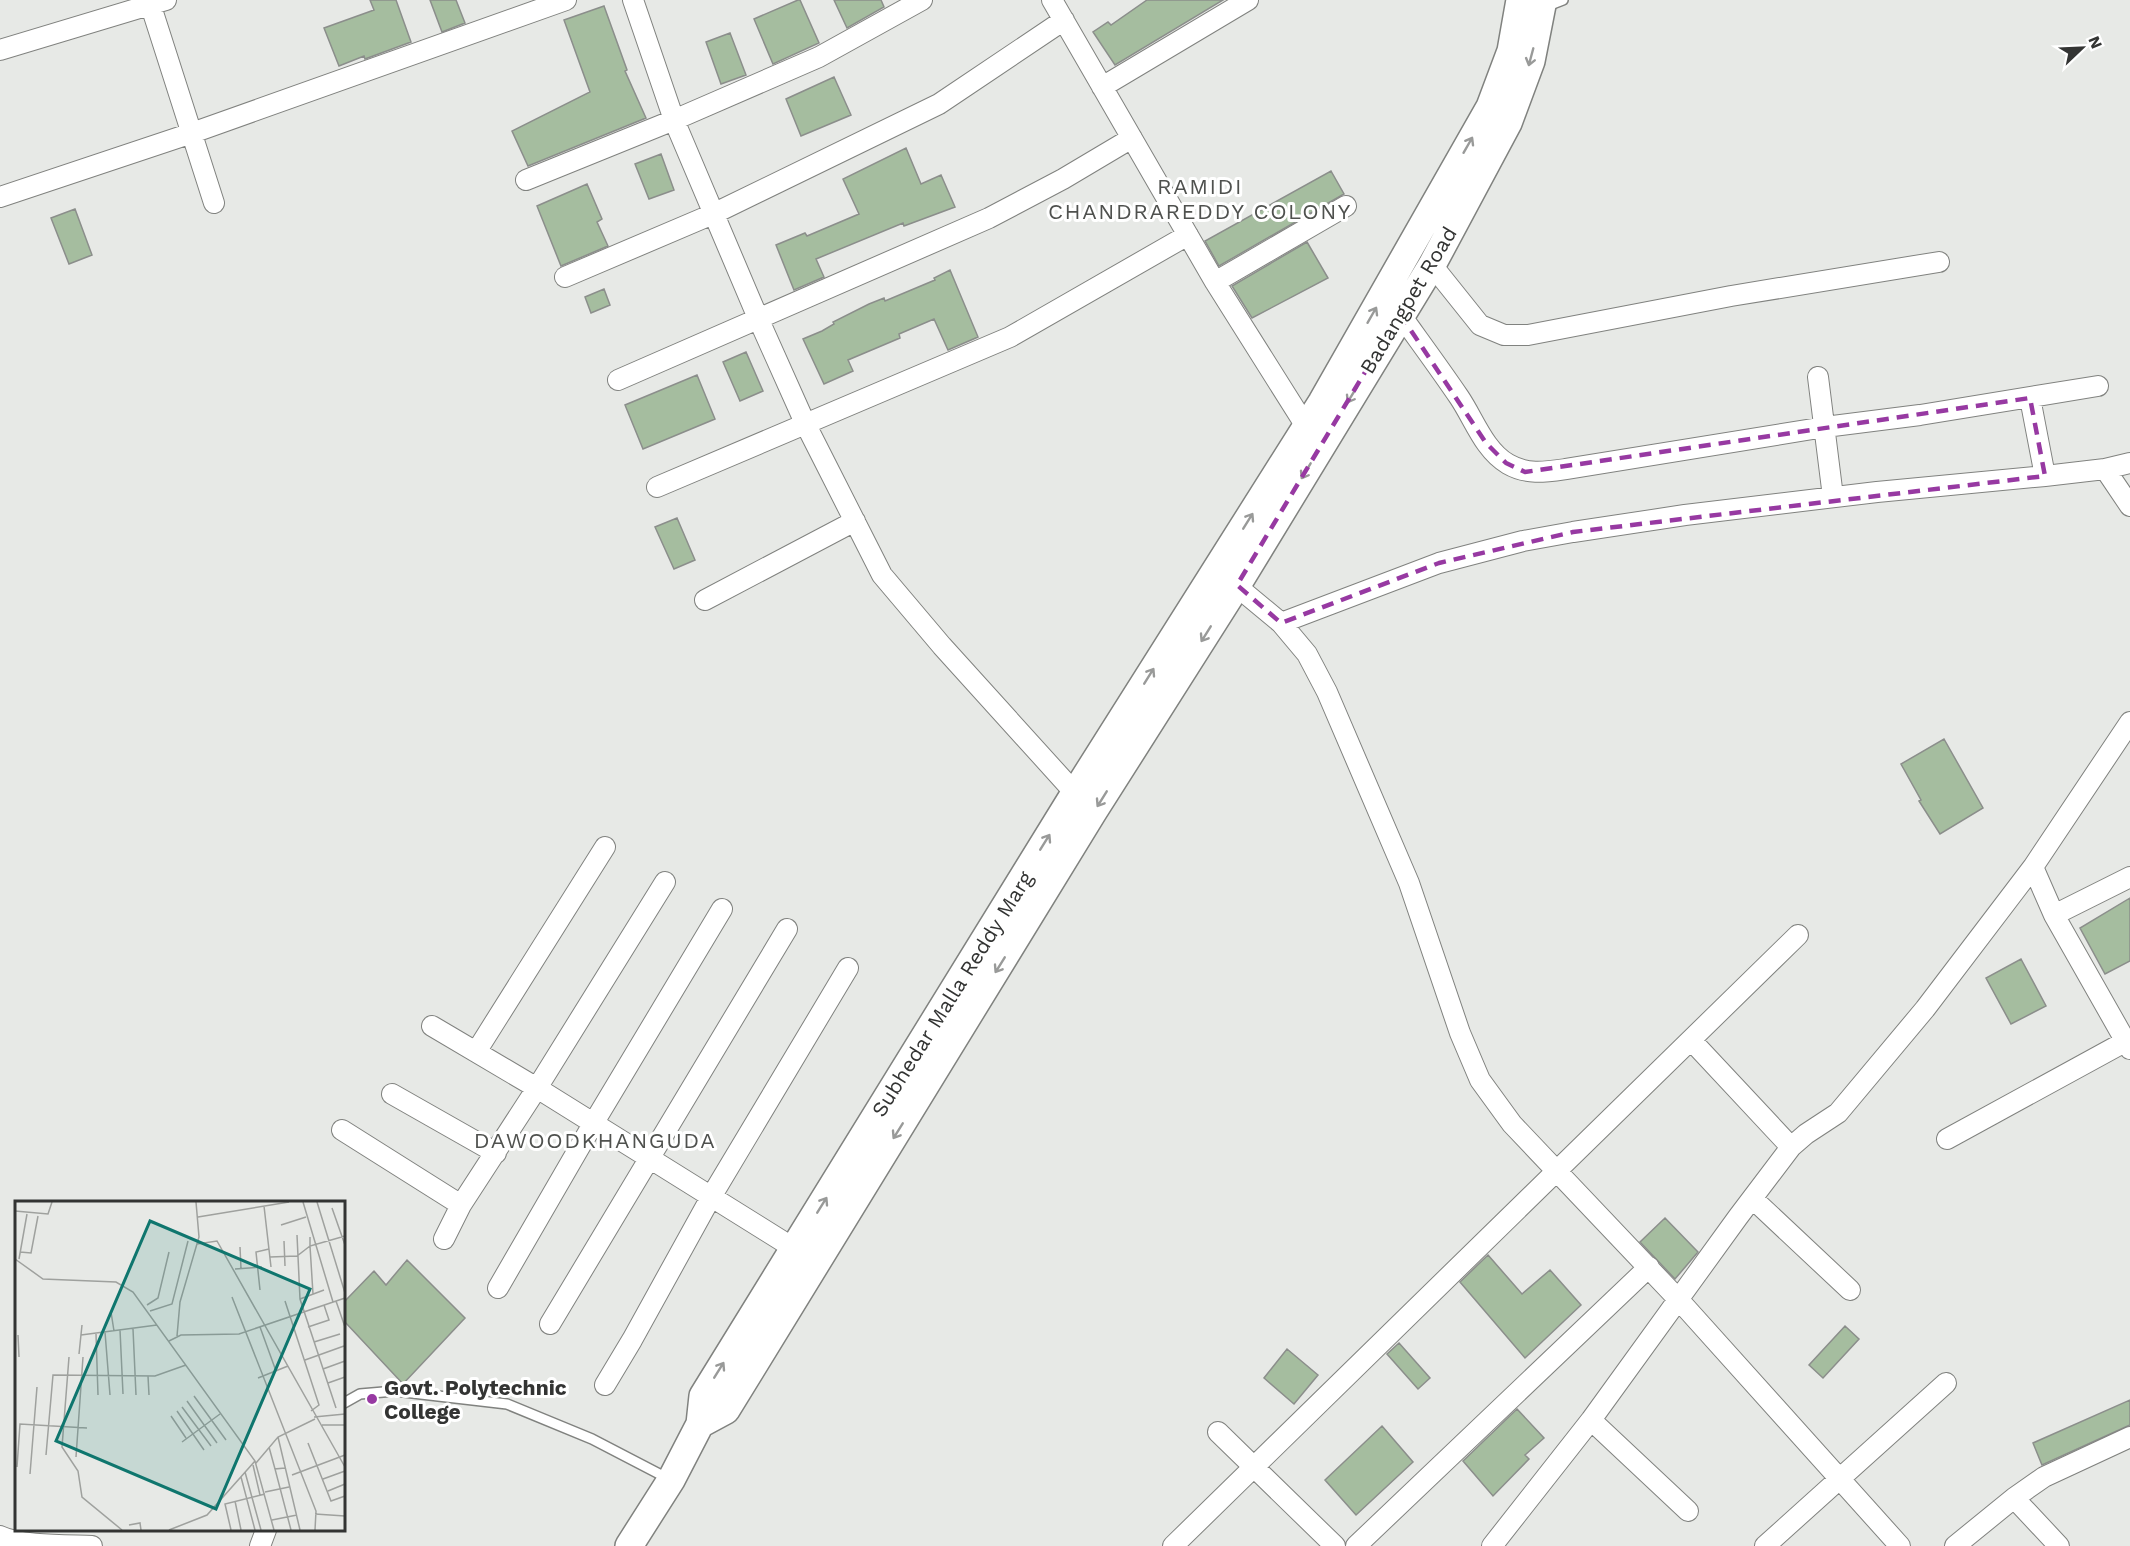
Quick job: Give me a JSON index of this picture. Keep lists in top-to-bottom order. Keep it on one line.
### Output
{"streets":{"main road":["Badangpet Road","Subhedar Malla Reddy Marg"]},"crossings":[["Badangpet Road","Subhedar Malla Reddy Marg"]],"districts":["RAMIDI CHANDRAREDDY COLONY","DAWOODKHANGUDA"],"places":["Govt. Polytechnic College"],"north":"top right"}
